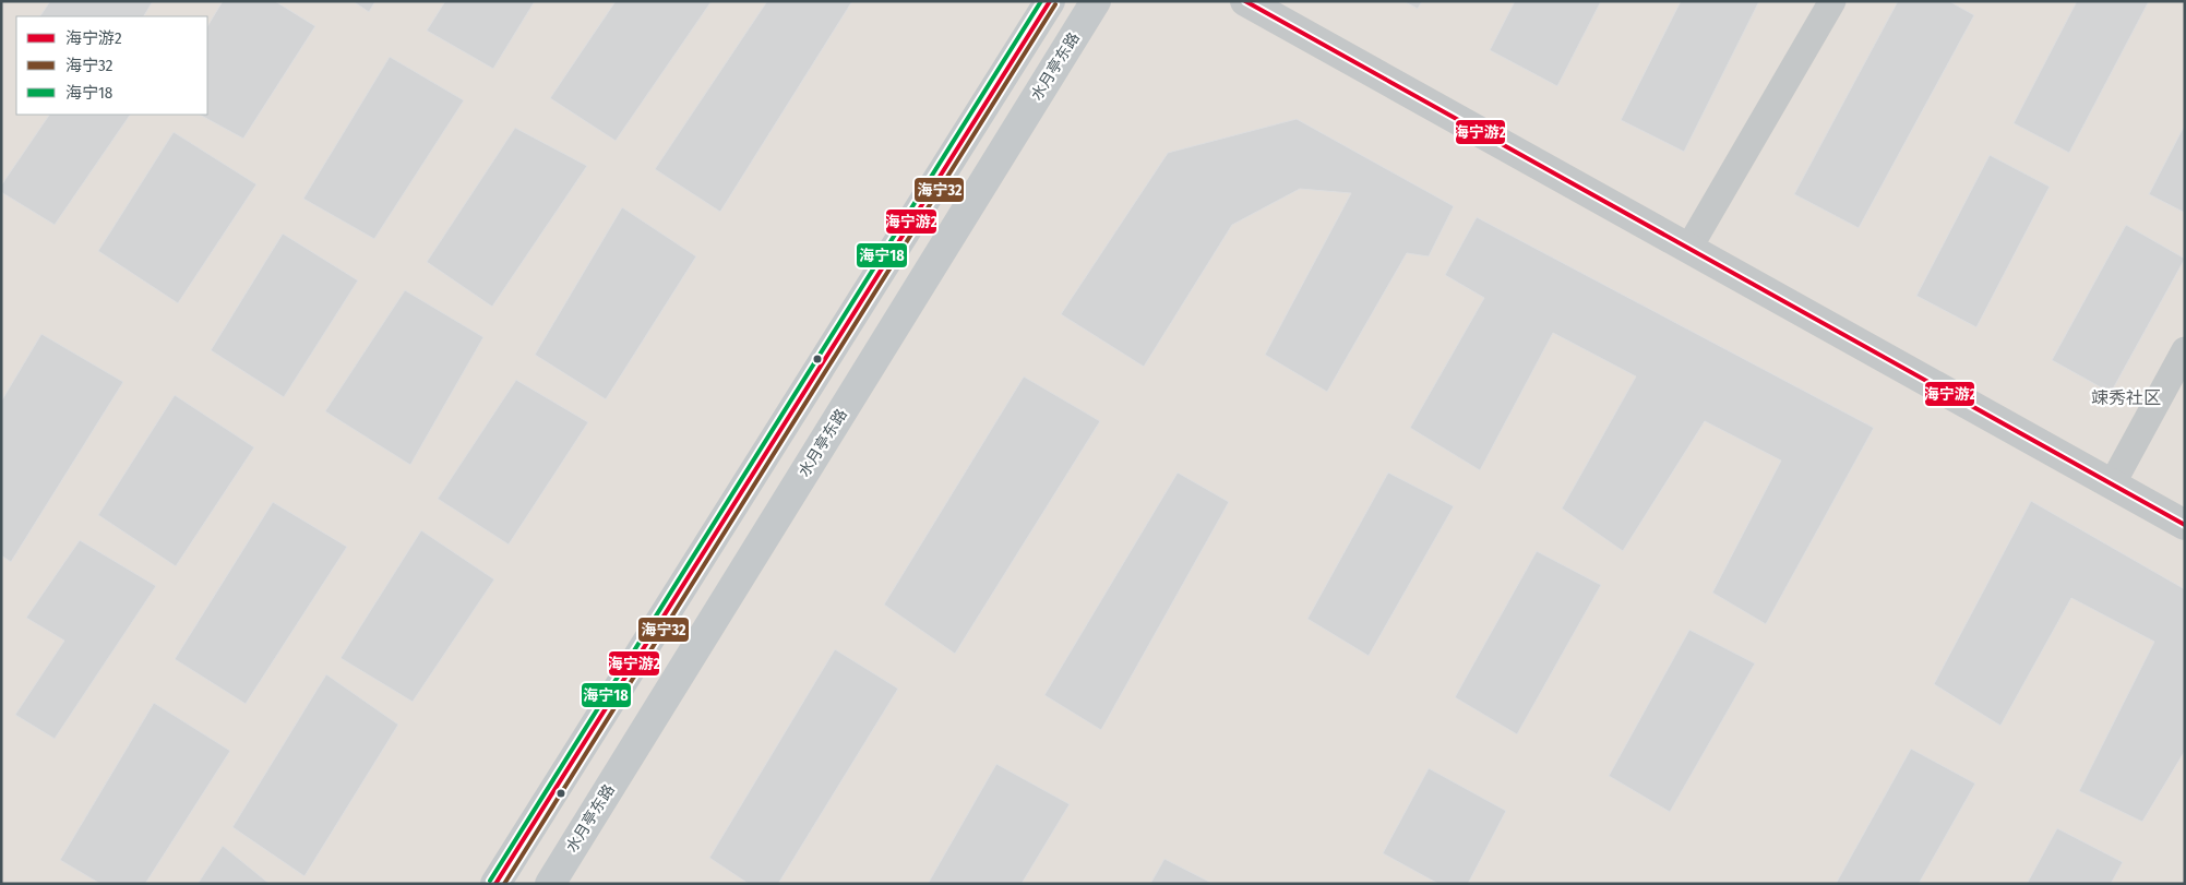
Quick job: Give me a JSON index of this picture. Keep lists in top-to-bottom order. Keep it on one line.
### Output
{"streets":{"main road":["水月亭东路"]},"districts":["竦秀社区"],"lines":["transit line 海宁游2","transit line 海宁18","transit line 海宁32"],"legend":["海宁游2","海宁32","海宁18"]}
